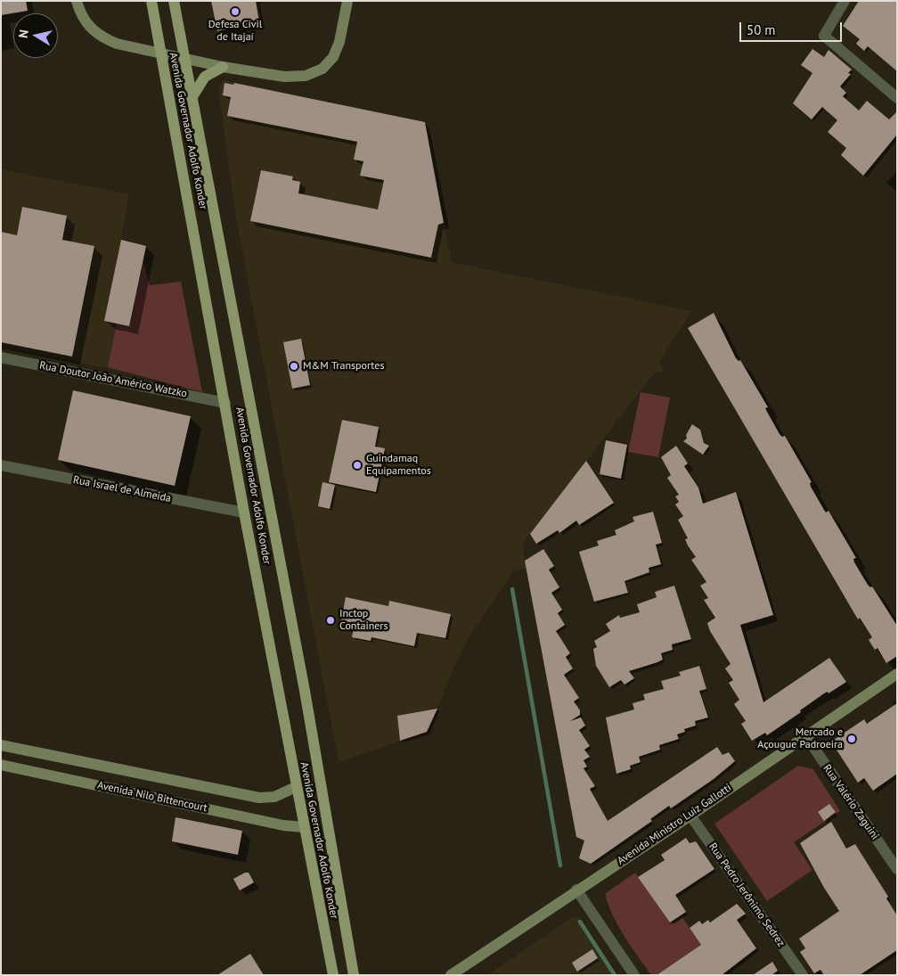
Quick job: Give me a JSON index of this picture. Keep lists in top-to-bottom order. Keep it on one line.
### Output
{"streets":{"main road":["Avenida Governador Adolfo Konder"],"street":["Rua Doutor João Américo Watzko","Rua Israel de Almeida","Avenida Nilo Bittencourt","Rua Valério Zaguini","Avenida Ministro Luiz Gallotti","Rua Pedro Jerônimo Sedrez"]},"crossings":[["Avenida Governador Adolfo Konder","Rua Doutor João Américo Watzko"],["Avenida Governador Adolfo Konder","Rua Israel de Almeida"],["Avenida Governador Adolfo Konder","Avenida Nilo Bittencourt"],["Rua Valério Zaguini","Avenida Ministro Luiz Gallotti"],["Avenida Ministro Luiz Gallotti","Rua Pedro Jerônimo Sedrez"]],"places":["Defesa Civil de Itajaí","M&M Transportes","Guindamaq Equipamentos","Inctop Containers","Mercado e Açougue Padroeira"],"scale_bar":"50 m","north":"left"}
